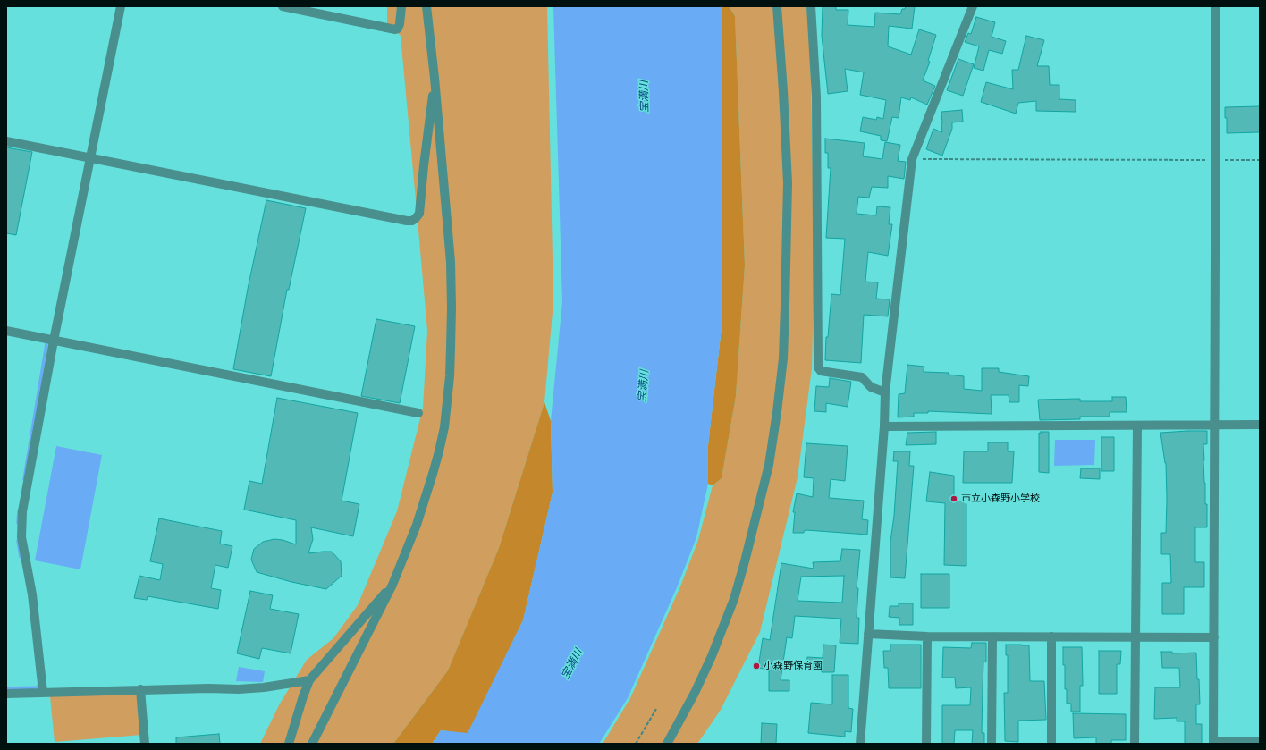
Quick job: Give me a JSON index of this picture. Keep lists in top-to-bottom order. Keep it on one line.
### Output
{"water":["宝満川"],"places":["市立小森野小学校","小森野保育園"]}
